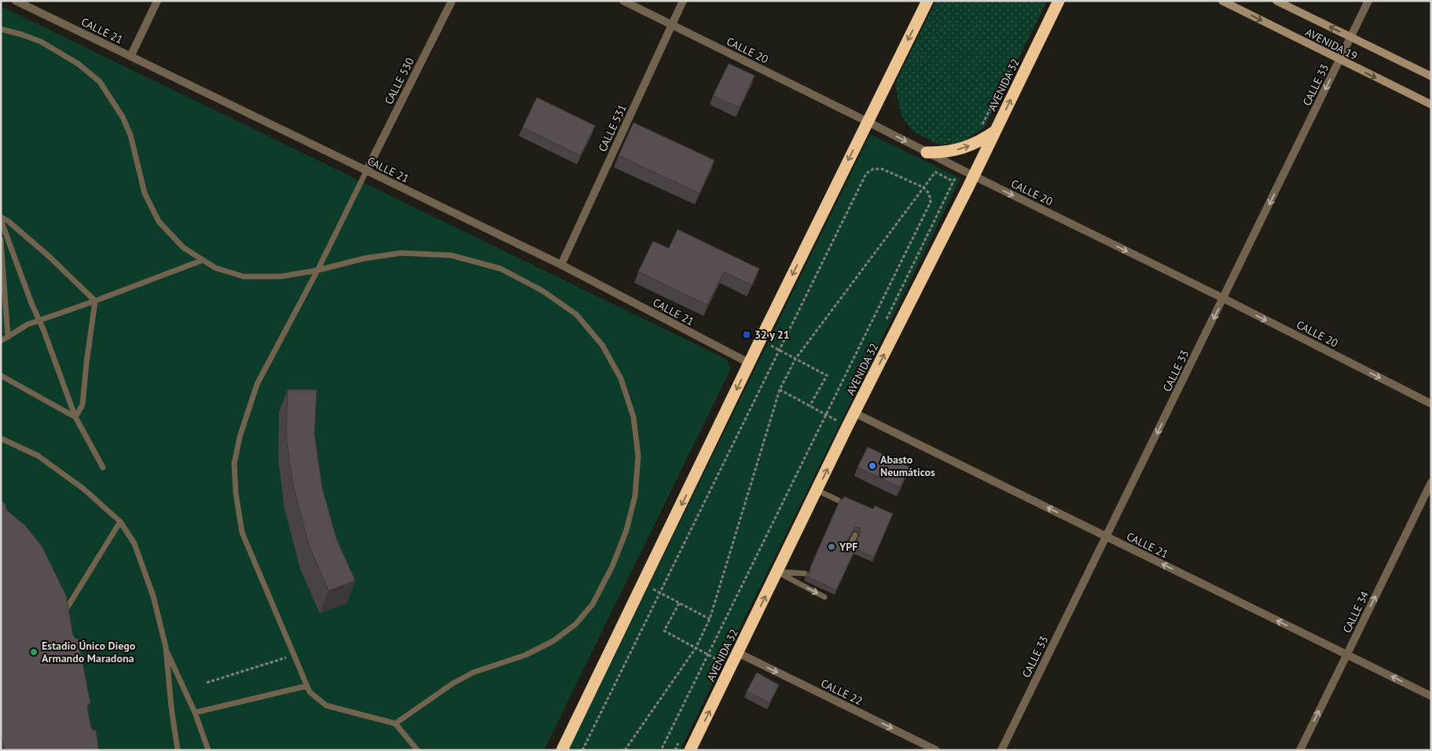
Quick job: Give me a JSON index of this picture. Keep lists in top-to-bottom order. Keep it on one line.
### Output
{"streets":{"highway":["AVENIDA 32"],"main road":["AVENIDA 19"],"street":["CALLE 21","CALLE 20","CALLE 530","CALLE 33","CALLE 531","CALLE 34","CALLE 22"]},"crossings":[["CALLE 21","CALLE 530"],["CALLE 21","AVENIDA 32"],["CALLE 21","CALLE 33"],["CALLE 21","CALLE 531"],["CALLE 21","CALLE 34"],["AVENIDA 19","CALLE 33"],["CALLE 20","AVENIDA 32"],["CALLE 20","CALLE 33"],["CALLE 20","CALLE 531"],["AVENIDA 32","CALLE 22"]],"one_way":["CALLE 21","CALLE 20","AVENIDA 32","CALLE 33","CALLE 34","CALLE 22"],"places":{"transit":["32 y 21"],"other":["Abasto Neumáticos","YPF","Estadio Único Diego Armando Maradona"]}}
